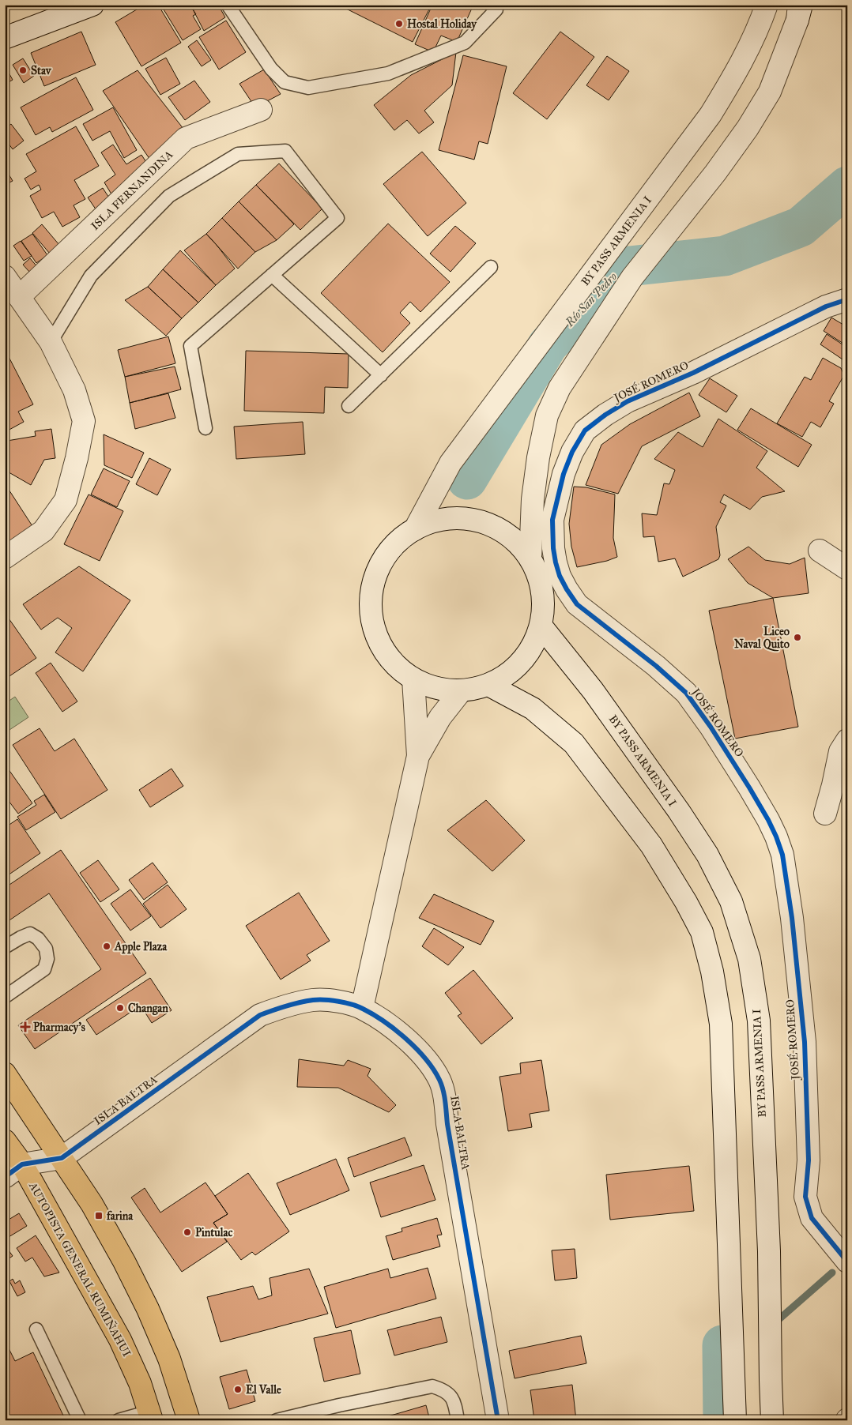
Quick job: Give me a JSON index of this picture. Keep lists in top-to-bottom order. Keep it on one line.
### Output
{"streets":{"highway":["AUTOPISTA GENERAL RUMIÑAHUI"],"street":["ISLA FERNANDINA","BY PASS ARMENIA I","JOSÉ ROMERO","ISLA BALTRA"]},"crossings":[["ISLA BALTRA","AUTOPISTA GENERAL RUMIÑAHUI"]],"water":["Río San Pedro"],"places":{"other":["Hostal Holiday","Stav","Liceo Naval Quito","Apple Plaza","Changan","Pintulac","El Valle"],"health":["Pharmacy's"],"transit":["farina"]}}
